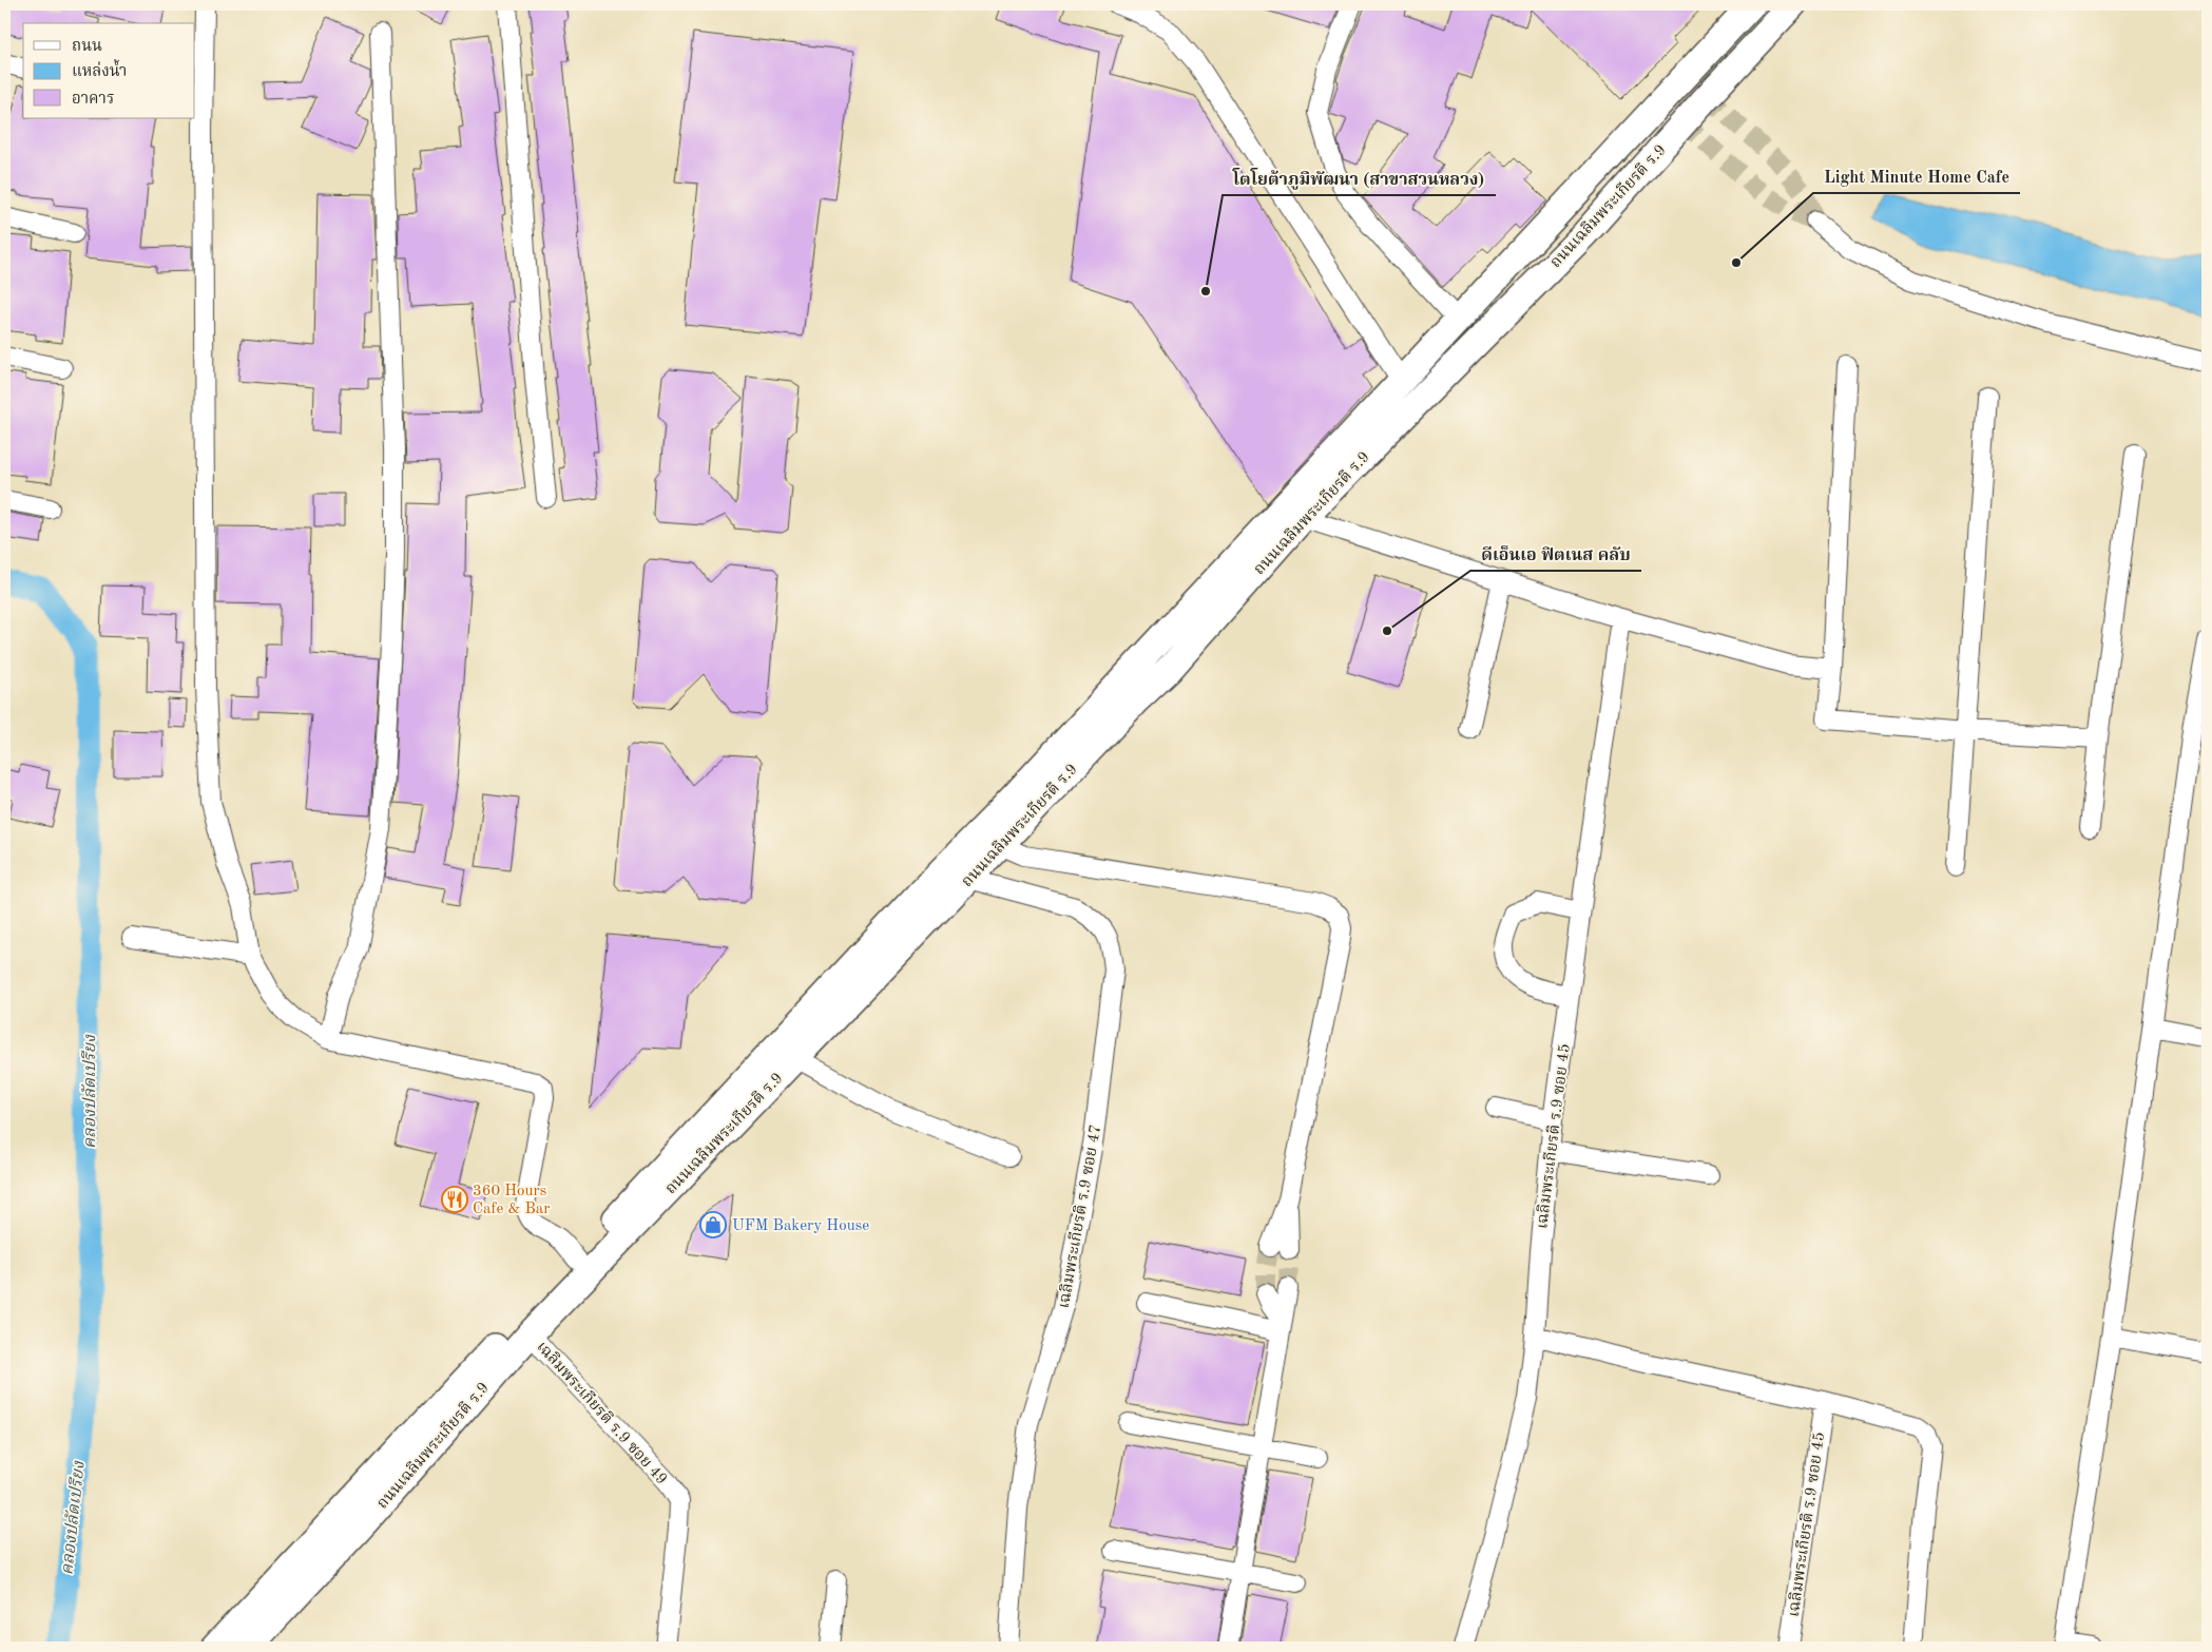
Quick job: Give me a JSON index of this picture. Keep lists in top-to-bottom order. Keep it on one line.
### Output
{"streets":{"main road":["ถนนเฉลิมพระเกียรติ ร.9"],"street":["เฉลิมพระเกียรติ ร.9 ซอย 45","เฉลิมพระเกียรติ ร.9 ซอย 47","เฉลิมพระเกียรติ ร.9 ซอย 49"]},"crossings":[["ถนนเฉลิมพระเกียรติ ร.9","เฉลิมพระเกียรติ ร.9 ซอย 47"],["ถนนเฉลิมพระเกียรติ ร.9","เฉลิมพระเกียรติ ร.9 ซอย 49"]],"water":["คลองปลัดเปรียง"],"places":{"other":["Light Minute Home Cafe","โตโยต้าภูมิพัฒนา (สาขาสวนหลวง)","ดีเอ็นเอ ฟิตเนส คลับ"],"restaurant":["360 Hours Cafe & Bar"],"shop":["UFM Bakery House"]},"legend":["ถนน","แหล่งน้ำ","อาคาร"]}
